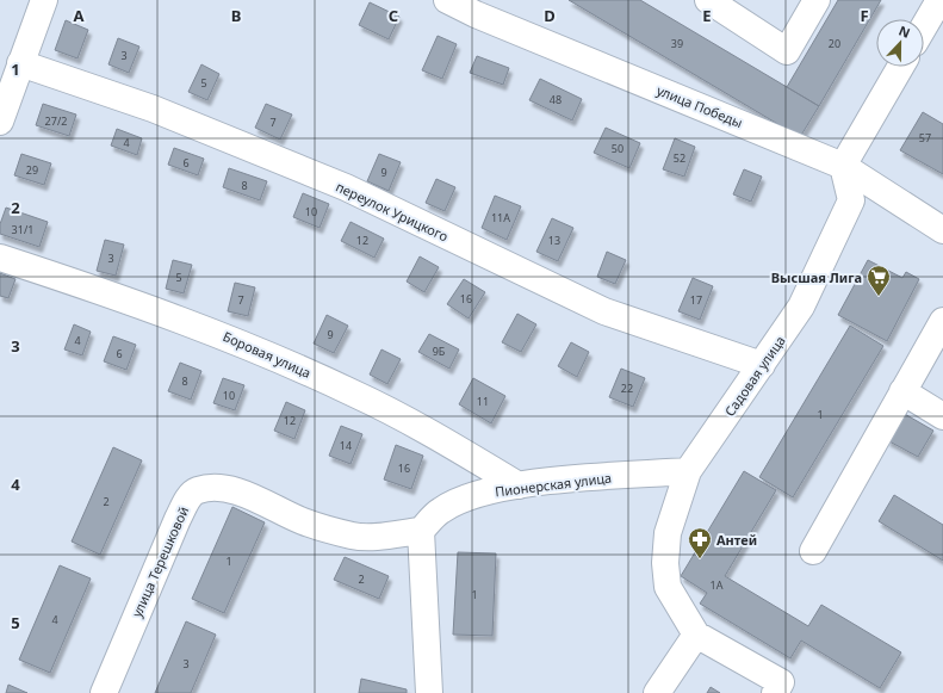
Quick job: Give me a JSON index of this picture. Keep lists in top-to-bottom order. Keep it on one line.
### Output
{"streets":{"street":["улица Победы","переулок Урицкого","Боровая улица","Садовая улица","Пионерская улица","улица Терешковой"]},"crossings":[["улица Победы","Садовая улица"],["переулок Урицкого","Садовая улица"],["Боровая улица","Пионерская улица"],["Садовая улица","Пионерская улица"],["Пионерская улица","улица Терешковой"]],"places":{"supermarket":["Высшая Лига"],"pharmacy":["Антей"]},"house_numbers":["39","20","3","5","48","27/2","7","57","4","50","52","6","29","9","8","10","11А","31/1","12","13","3","5","16","7","17","9","4","9Б","6","8","22","10","11","1","12","14","16","2","1","2","1А","1","4","3"],"north":"top","grid":{"columns":["A","B","C","D","E","F"],"rows":["1","2","3","4","5"]}}
